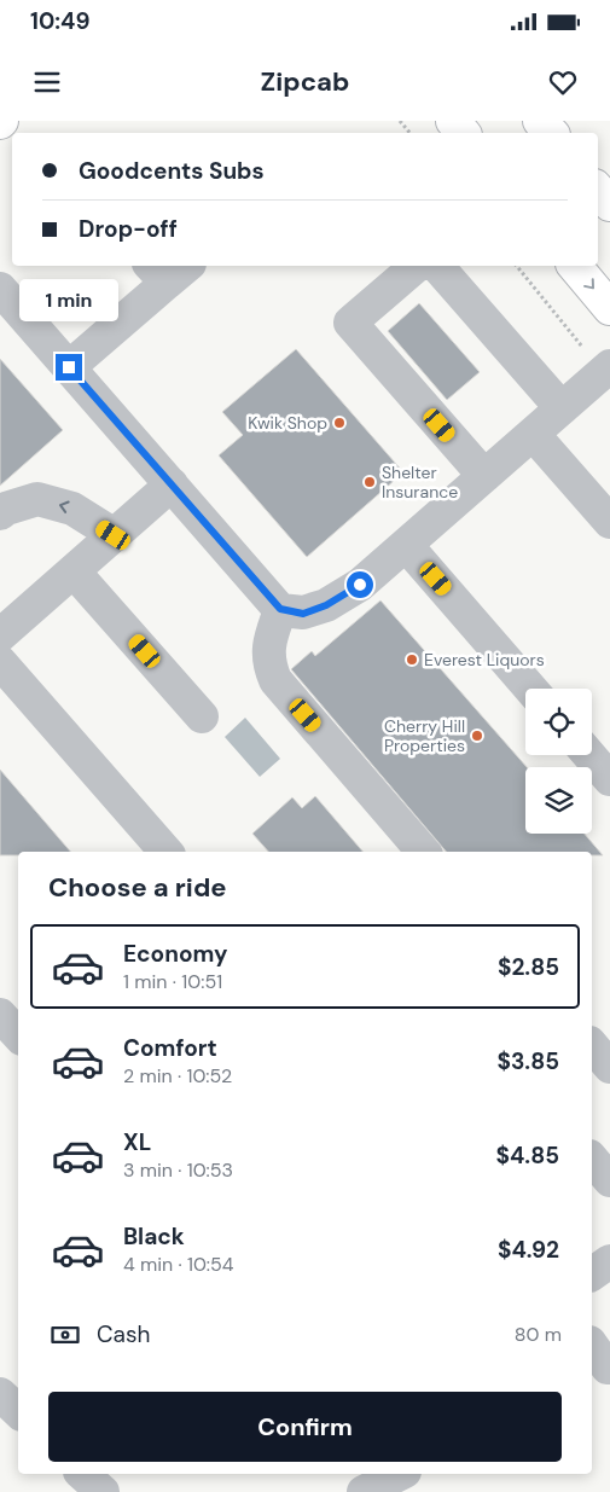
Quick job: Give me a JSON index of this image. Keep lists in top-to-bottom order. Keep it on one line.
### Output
{"places":["Kwik Shop","Shelter Insurance","Everest Liquors","Cherry Hill Properties"],"page":{"status":"10:49","header":"Zipcab","banner":["Goodcents Subs","Drop-off"],"bubble":"1 min","heading":"Choose a ride","list":[{"name":"Economy","note":"1 min · 10:51","value":"$2.85"},{"name":"Comfort","note":"2 min · 10:52","value":"$3.85"},{"name":"XL","note":"3 min · 10:53","value":"$4.85"},{"name":"Black","note":"4 min · 10:54","value":"$4.92"}],"pay":["Cash","80 m"],"buttons":"Confirm"}}
